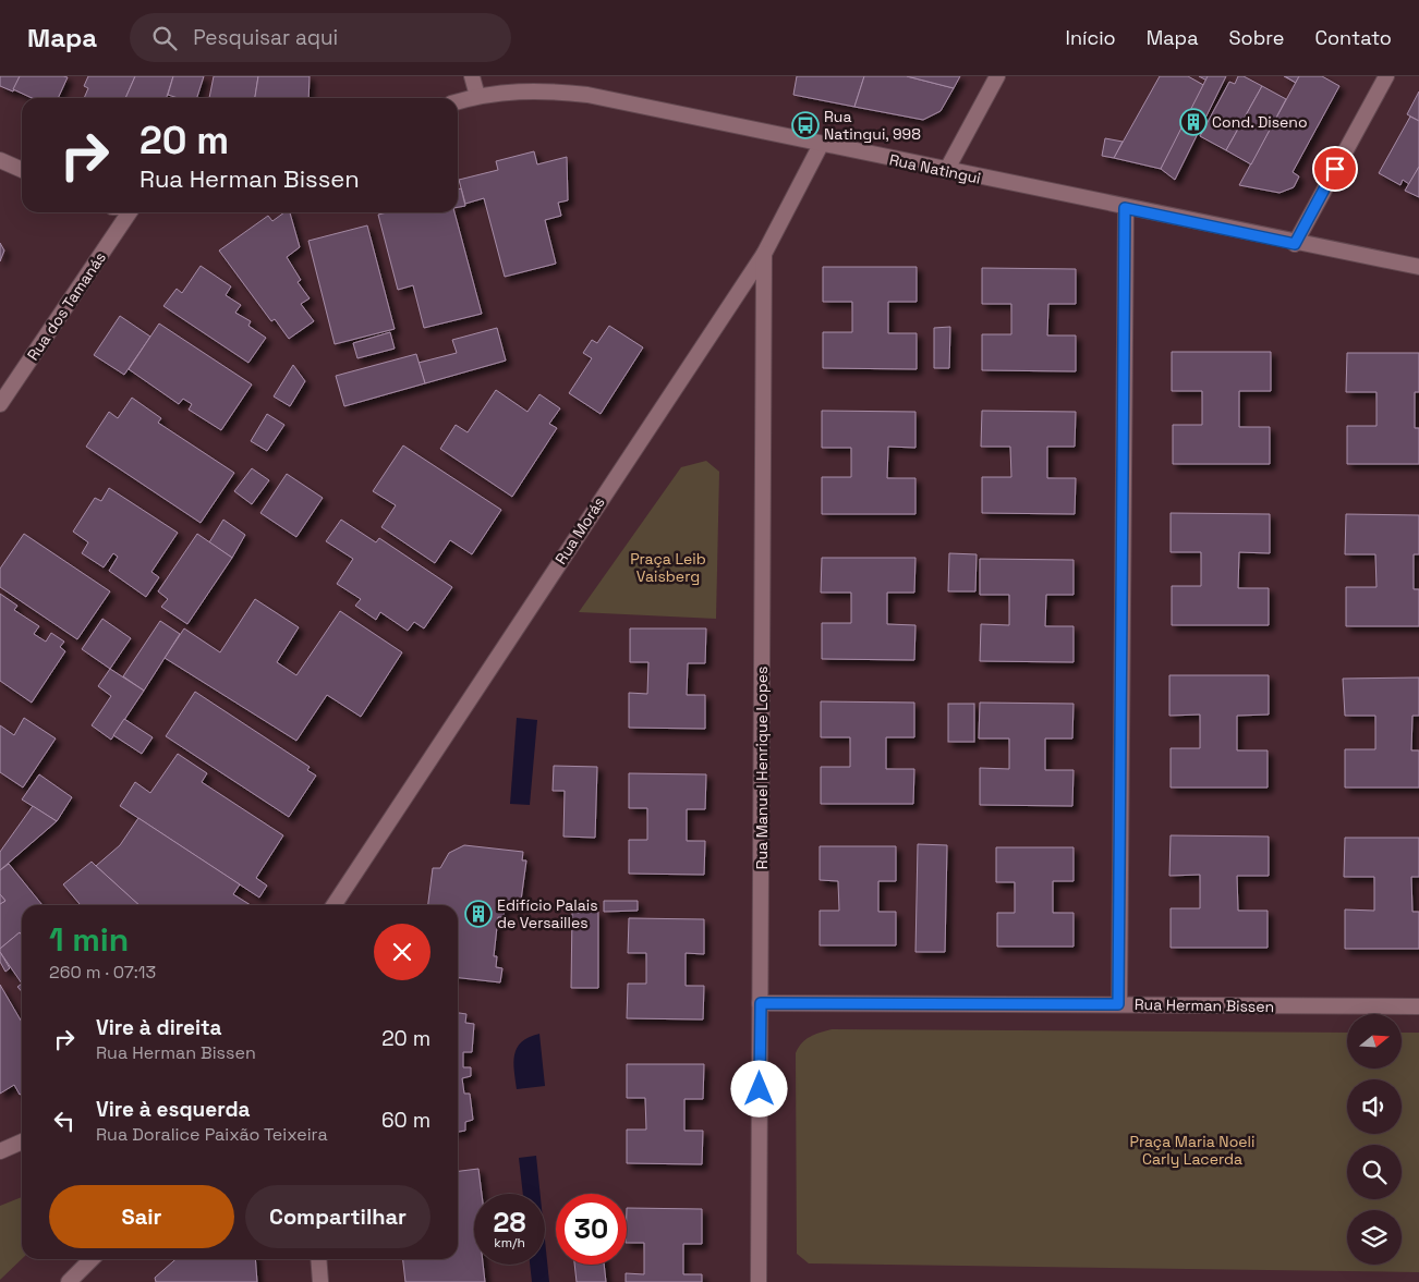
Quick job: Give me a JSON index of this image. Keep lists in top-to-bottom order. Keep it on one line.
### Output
{"streets":{"street":["Rua Natingui","Rua dos Tamanás","Rua Morás","Rua Manuel Henrique Lopes","Rua Herman Bissen"]},"crossings":[["Rua Natingui","Rua Morás"],["Rua Morás","Rua Manuel Henrique Lopes"],["Rua Manuel Henrique Lopes","Rua Herman Bissen"]],"parks":["Praça Leib Vaisberg","Praça Maria Noeli Carly Lacerda"],"places":{"building":["Cond. Diseno","Edifício Palais de Versailles"],"bus stop":["Rua Natingui, 998"]},"north":"right","page":{"header":"Mapa","search":"Pesquisar aqui","nav":["Início","Mapa","Sobre","Contato"],"turn":["20 m","Rua Herman Bissen"],"heading":["1 min","260 m · 07:13"],"list":[{"name":"Vire à direita","note":"Rua Herman Bissen","value":"20 m"},{"name":"Vire à esquerda","note":"Rua Doralice Paixão Teixeira","value":"60 m"}],"buttons":["Sair","Compartilhar"],"speed":"28 km/h","limit":"30"}}
